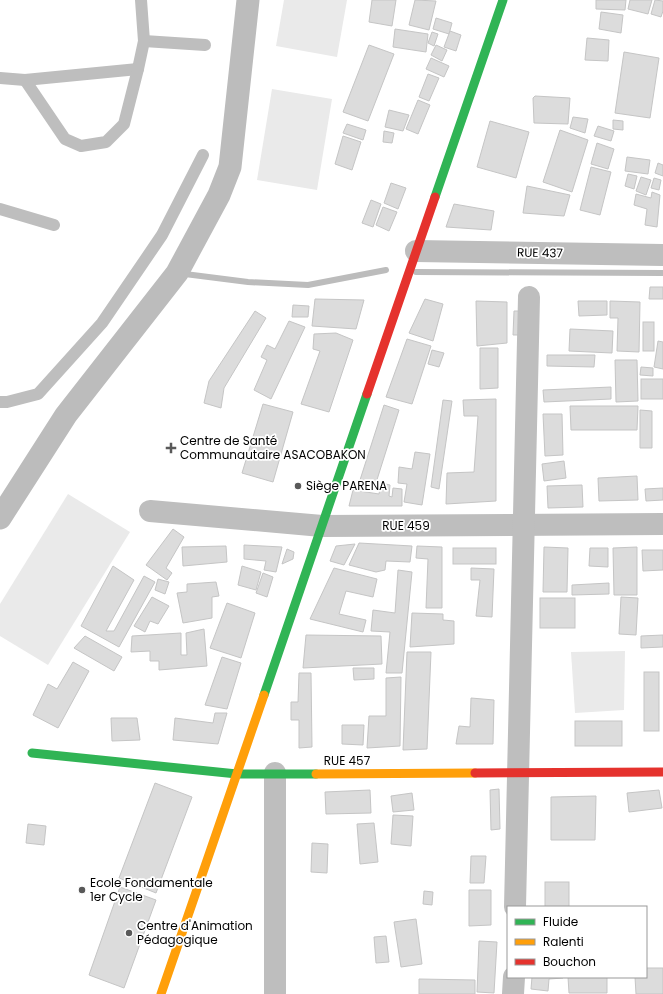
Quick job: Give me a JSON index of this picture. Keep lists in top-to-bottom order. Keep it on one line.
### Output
{"streets":{"street":["RUE 437","RUE 459","RUE 457"]},"places":{"health":["Centre de Santé Communautaire ASACOBAKON"],"other":["Siège PARENA","Ecole Fondamentale 1er Cycle","Centre d'Animation Pédagogique"]},"legend":["Fluide","Ralenti","Bouchon"]}
